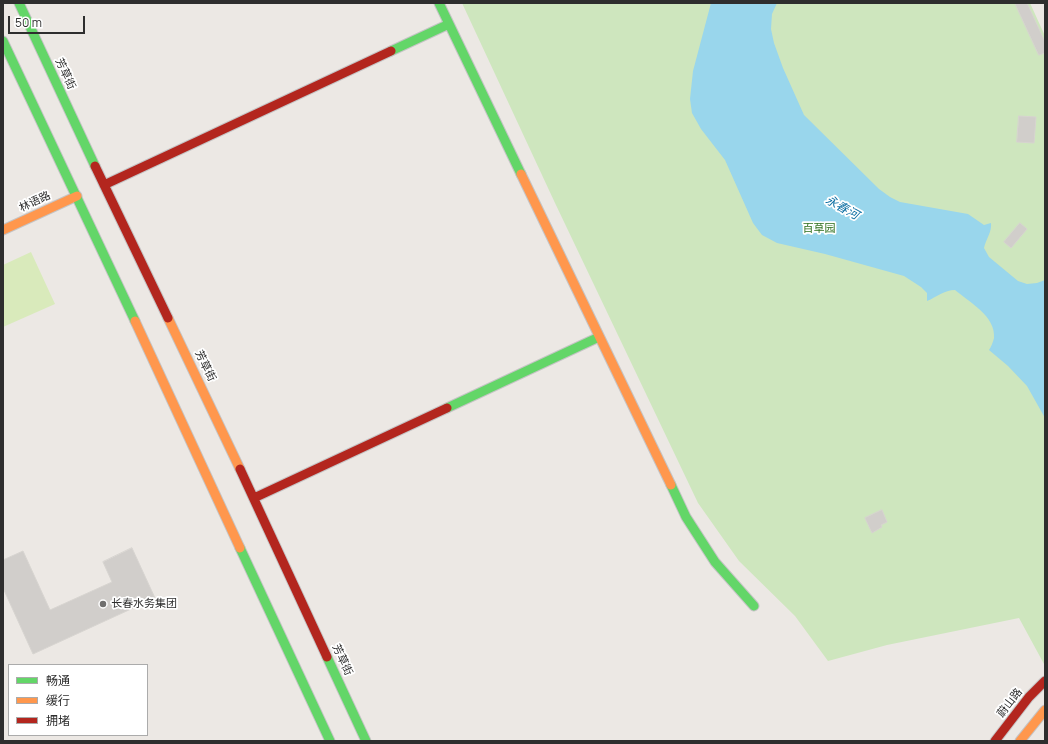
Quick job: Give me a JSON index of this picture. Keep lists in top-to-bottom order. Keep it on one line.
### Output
{"streets":{"main road":["芳草街","林语路","蔚山路"]},"water":["永春河"],"parks":["百草园"],"places":["长春水务集团"],"legend":["畅通","缓行","拥堵"],"scale_bar":"50 m"}
